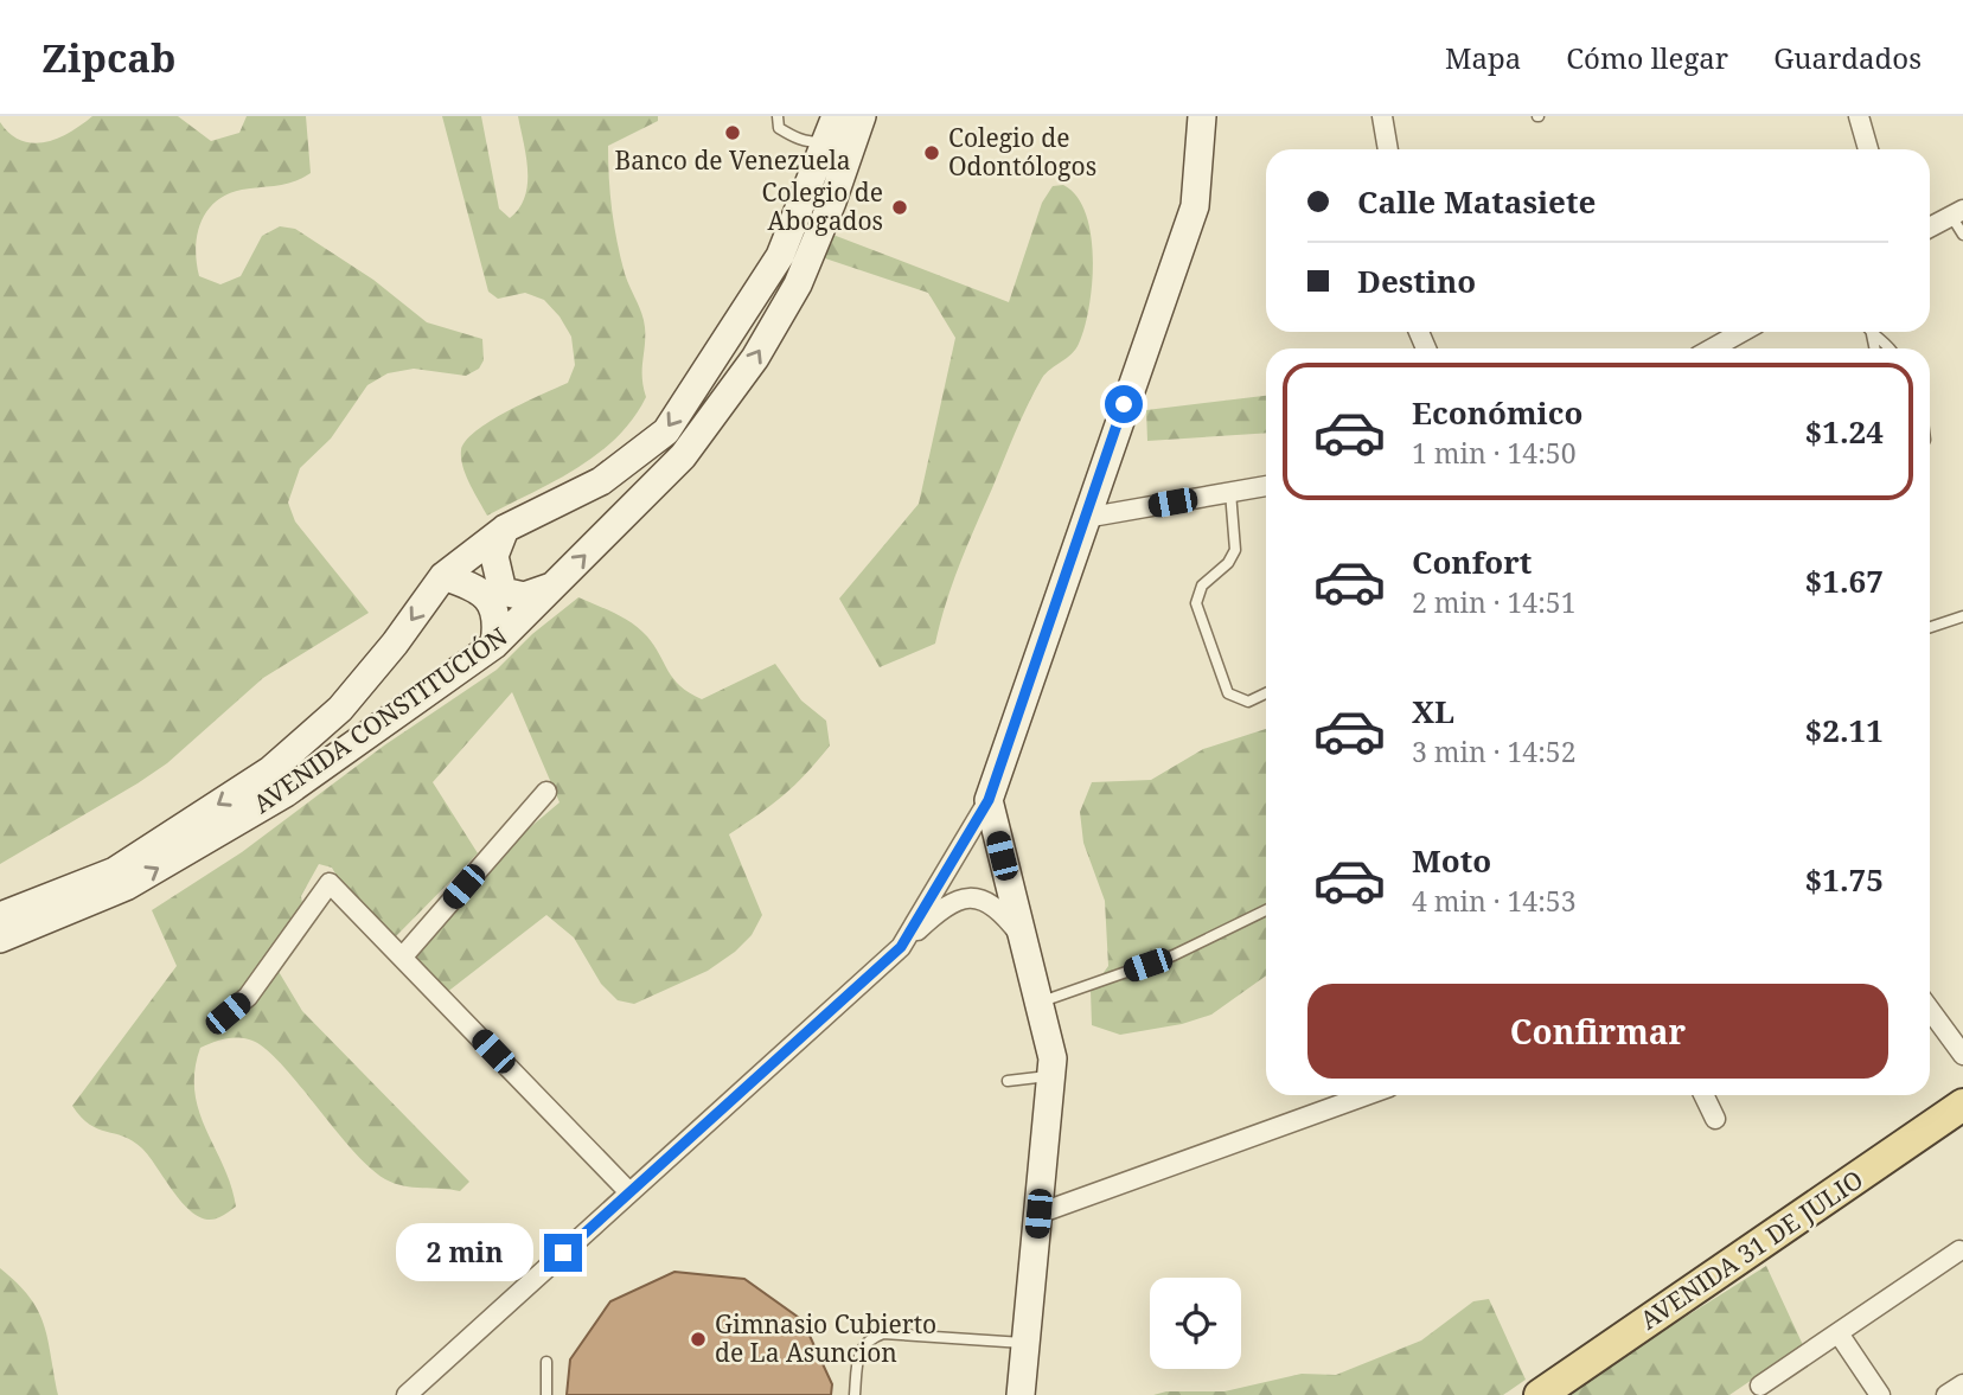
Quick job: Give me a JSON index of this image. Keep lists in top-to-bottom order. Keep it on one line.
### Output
{"streets":{"main road":["AVENIDA 31 DE JULIO"],"street":["AVENIDA CONSTITUCIÓN"]},"places":["Banco de Venezuela","Colegio de Odontólogos","Colegio de Abogados","Gimnasio Cubierto de La Asuncion"],"page":{"header":"Zipcab","nav":["Mapa","Cómo llegar","Guardados"],"banner":["Calle Matasiete","Destino"],"list":[{"name":"Económico","note":"1 min · 14:50","value":"$1.24"},{"name":"Confort","note":"2 min · 14:51","value":"$1.67"},{"name":"XL","note":"3 min · 14:52","value":"$2.11"},{"name":"Moto","note":"4 min · 14:53","value":"$1.75"}],"buttons":"Confirmar","bubble":"2 min"}}
